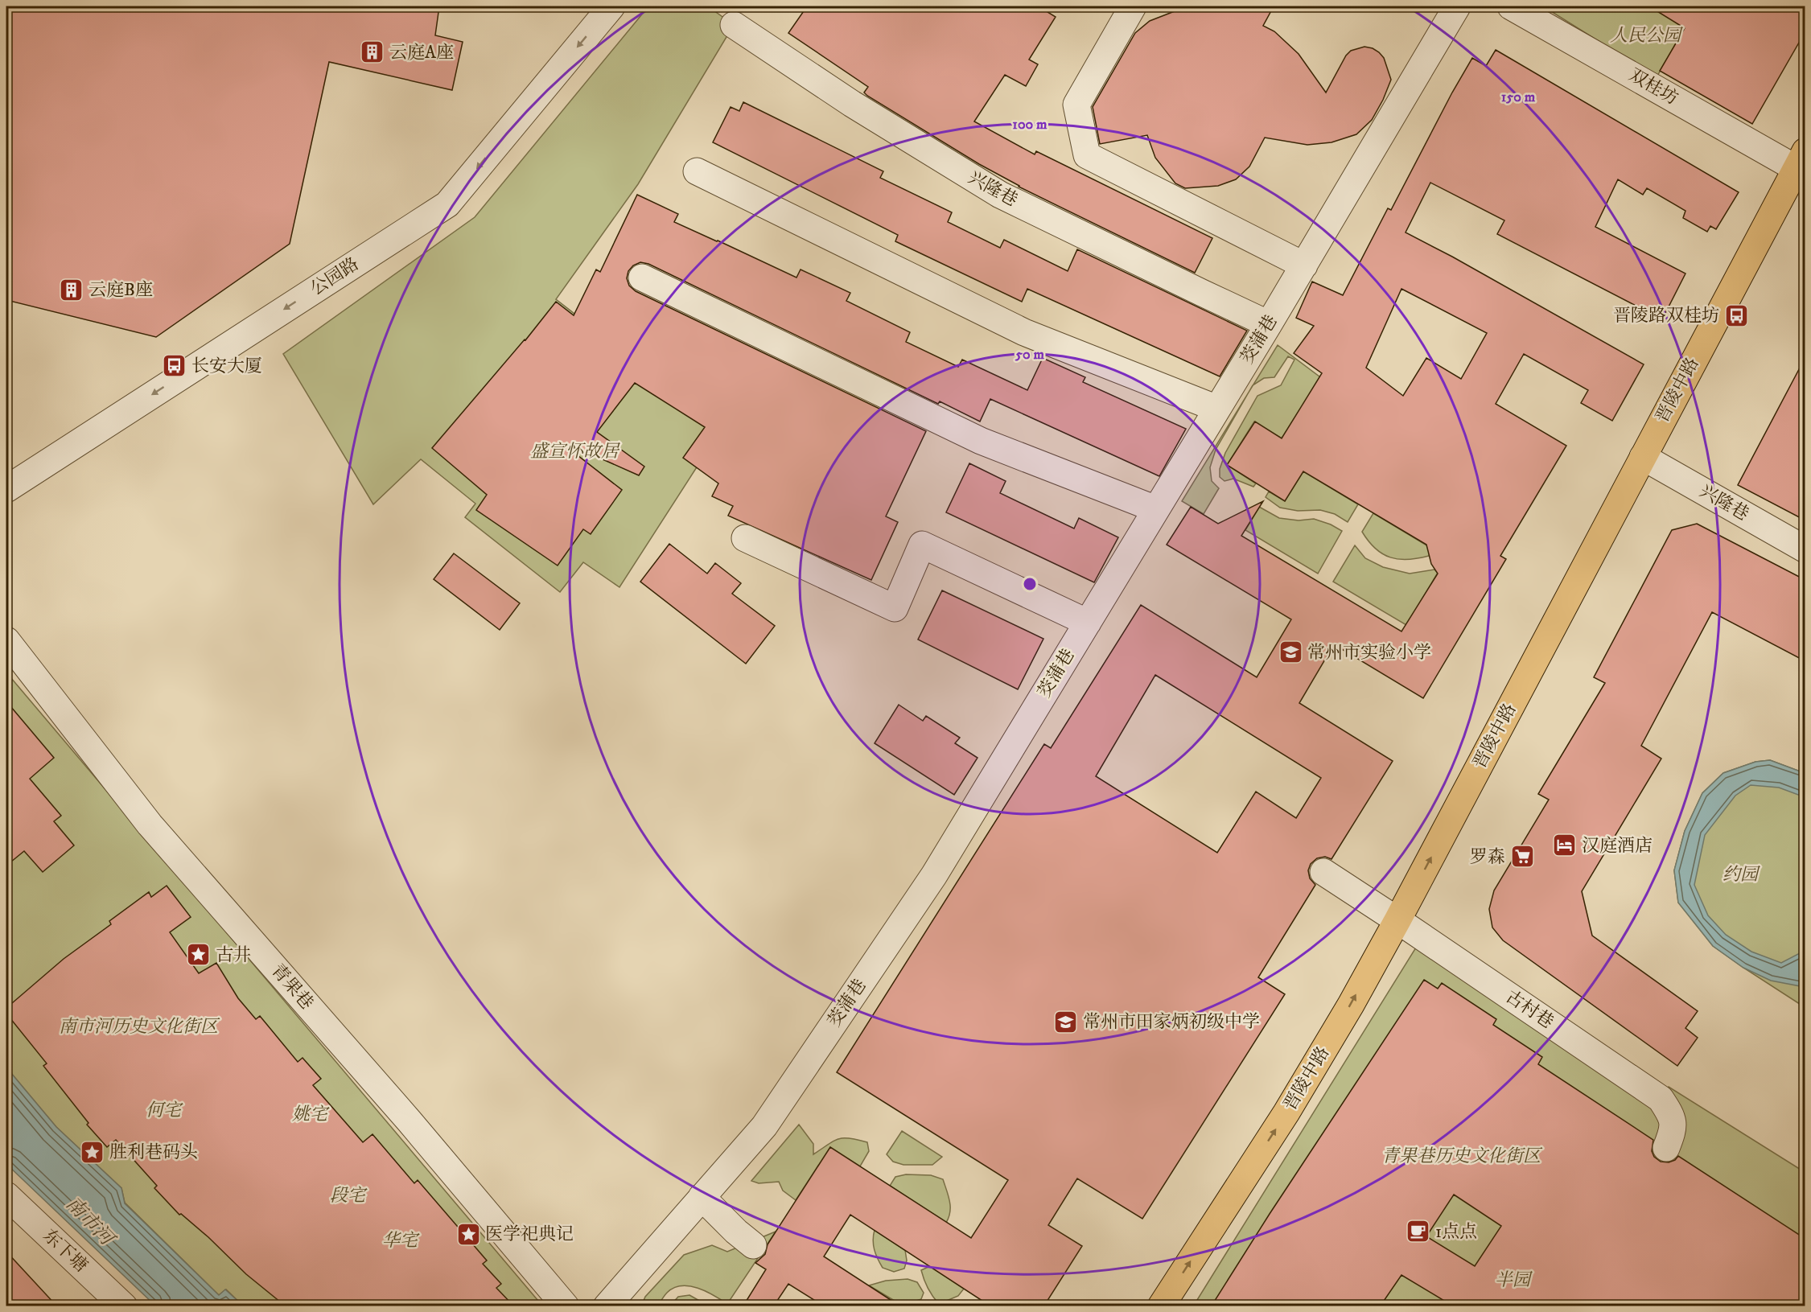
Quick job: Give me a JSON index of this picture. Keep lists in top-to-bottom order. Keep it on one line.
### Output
{"streets":{"main road":["晋陵中路"],"street":["双桂坊","兴隆巷","公园路","茭蒲巷","青果巷","古村巷","东下塘"]},"crossings":[["双桂坊","晋陵中路"],["兴隆巷","茭蒲巷"],["兴隆巷","晋陵中路"],["晋陵中路","古村巷"]],"one_way":["公园路","晋陵中路"],"water":["南市河"],"parks":["人民公园","盛宣怀故居","约园","南市河历史文化街区","何宅","姚宅","青果巷历史文化街区","段宅","华宅","半园"],"places":{"building":["云庭A座","云庭B座"],"bus stop":["晋陵路双桂坊","长安大厦"],"school or university":["常州市实验小学","常州市田家炳初级中学"],"hotel":["汉庭酒店"],"supermarket":["罗森"],"place":["古井","胜利巷码头","医学祀典记"],"cafe":["1点点"]},"rings":["150 m","100 m","50 m"]}
